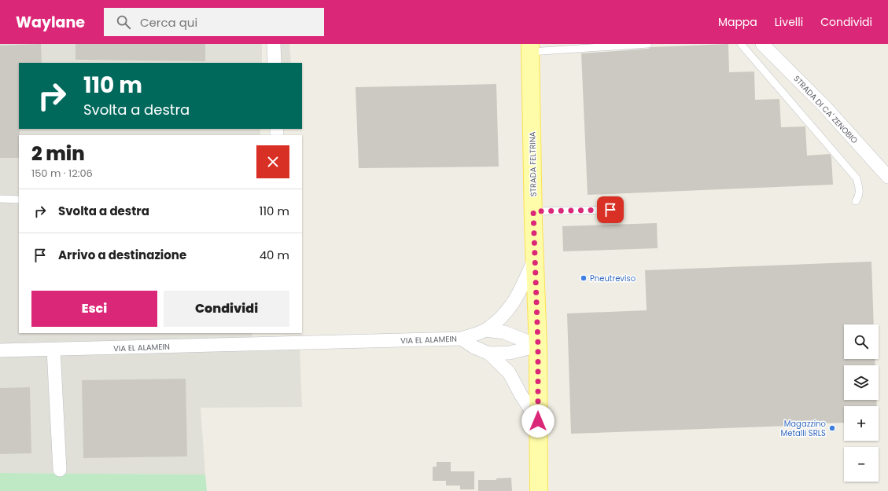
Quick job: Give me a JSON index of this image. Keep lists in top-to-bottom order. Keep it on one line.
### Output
{"streets":{"main road":["STRADA FELTRINA"],"street":["STRADA DI CA' ZENOBIO","VIA EL ALAMEIN"]},"crossings":[["STRADA FELTRINA","VIA EL ALAMEIN"]],"places":["Pneutreviso","Magazzino Metalli SRLS"],"page":{"header":"Waylane","search":"Cerca qui","nav":["Mappa","Livelli","Condividi"],"turn":["110 m","Svolta a destra"],"heading":["2 min","150 m · 12:06"],"list":[{"name":"Svolta a destra","value":"110 m"},{"name":"Arrivo a destinazione","value":"40 m"}],"buttons":["Esci","Condividi"],"map_buttons":["+","−"]}}
